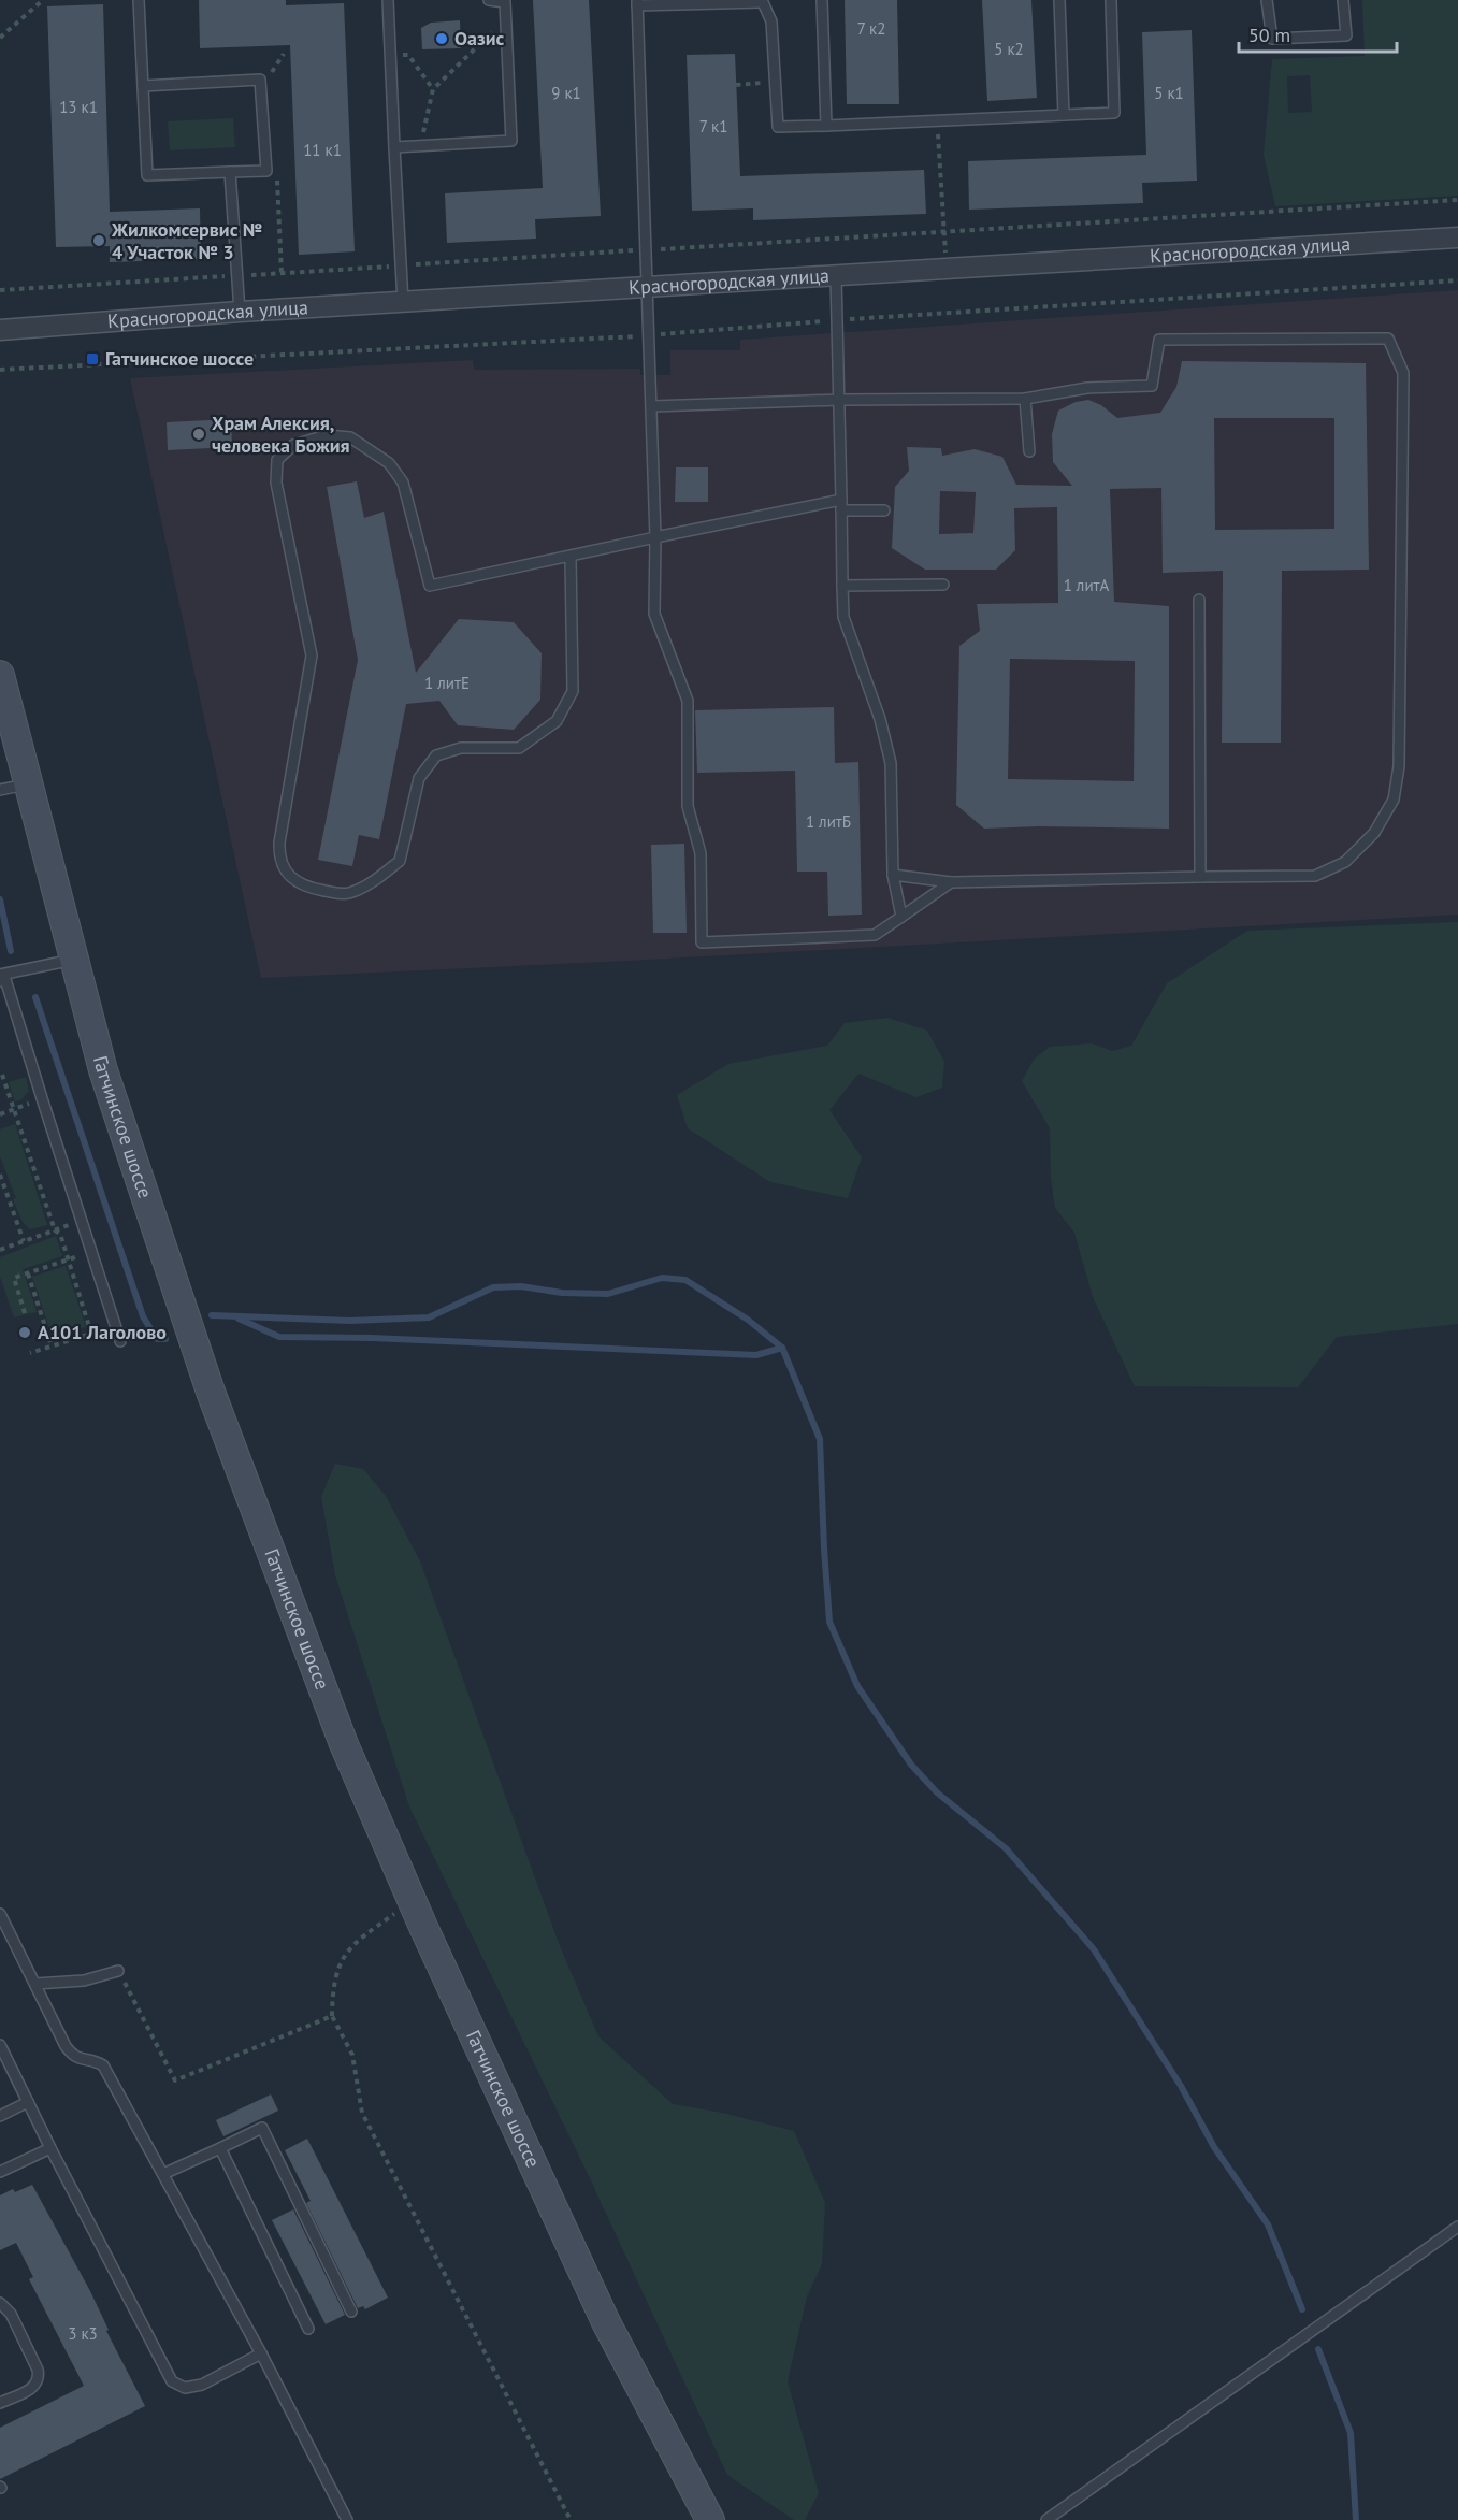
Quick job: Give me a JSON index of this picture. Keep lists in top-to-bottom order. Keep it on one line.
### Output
{"streets":{"main road":["Гатчинское шоссе"],"street":["Красногородская улица"]},"places":{"other":["Оазис","Жилкомсервис № 4 Участок № 3","Храм Алексия, человека Божия","А101 Лаголово"],"transit":["Гатчинское шоссе"]},"house_numbers":["7 к2","5 к2","9 к1","5 к1","13 к1","7 к1","11 к1","1 литА","1 литЕ","1 литБ","3 к3"],"scale_bar":"50 m"}
